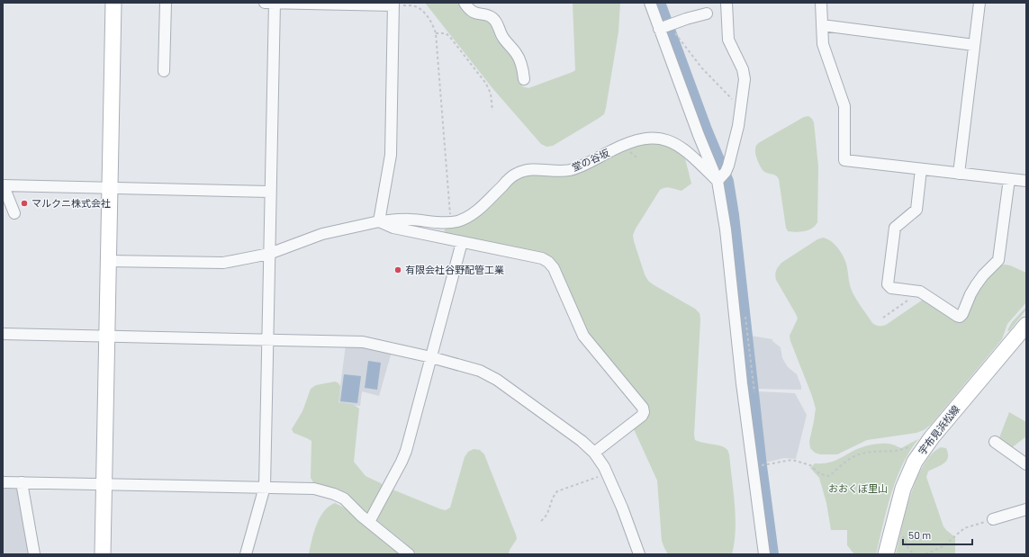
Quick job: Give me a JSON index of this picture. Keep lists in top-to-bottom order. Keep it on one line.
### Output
{"streets":{"street":["堂の谷坂","宇布見浜松線"]},"parks":["おおくぼ里山"],"places":["マルクニ株式会社","有限会社谷野配管工業"],"scale_bar":"50 m"}
